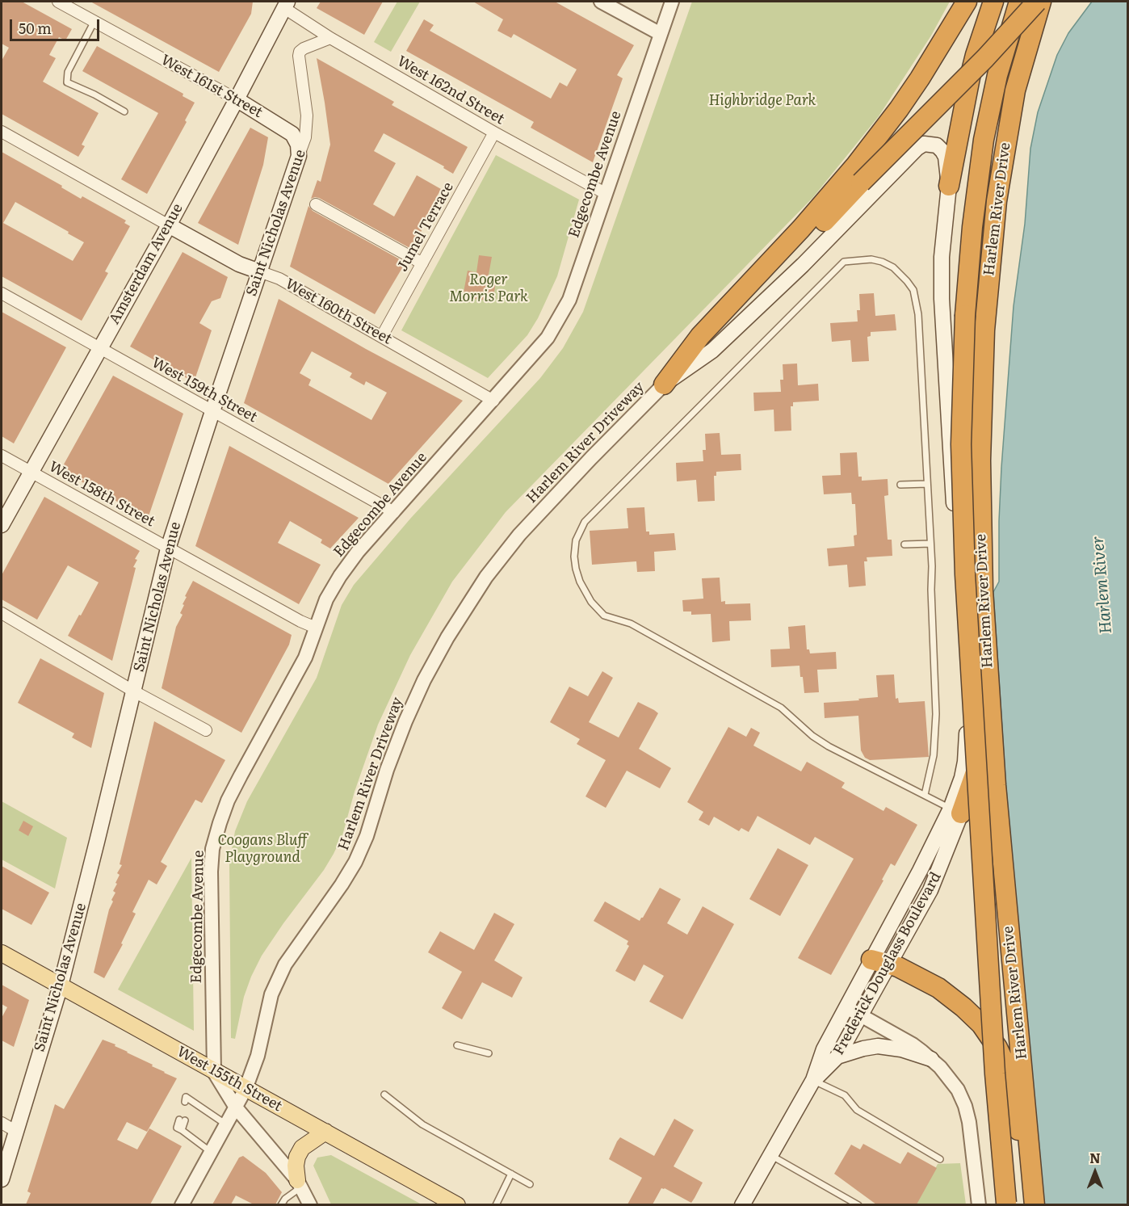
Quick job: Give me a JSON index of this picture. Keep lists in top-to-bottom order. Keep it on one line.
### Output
{"streets":{"highway":["Harlem River Drive"],"main road":["West 161st Street","Saint Nicholas Avenue","Amsterdam Avenue","West 160th Street","Frederick Douglass Boulevard","West 155th Street"],"street":["West 162nd Street","Edgecombe Avenue","Jumel Terrace","West 159th Street","Harlem River Driveway","West 158th Street"]},"crossings":[["West 161st Street","Saint Nicholas Avenue"],["West 161st Street","Amsterdam Avenue"],["West 162nd Street","Edgecombe Avenue"],["West 162nd Street","Saint Nicholas Avenue"],["West 162nd Street","Jumel Terrace"],["West 162nd Street","Amsterdam Avenue"],["Edgecombe Avenue","West 160th Street"],["Edgecombe Avenue","West 159th Street"],["Edgecombe Avenue","West 158th Street"],["Edgecombe Avenue","West 155th Street"],["Harlem River Drive","Harlem River Driveway"],["Harlem River Drive","Frederick Douglass Boulevard"],["Saint Nicholas Avenue","West 160th Street"],["Saint Nicholas Avenue","West 159th Street"],["Saint Nicholas Avenue","West 158th Street"],["Saint Nicholas Avenue","West 155th Street"],["Jumel Terrace","West 160th Street"],["Amsterdam Avenue","West 160th Street"],["Amsterdam Avenue","West 159th Street"],["Amsterdam Avenue","West 158th Street"],["Harlem River Driveway","West 155th Street"]],"water":["Harlem River"],"parks":["Highbridge Park","Roger Morris Park","Coogans Bluff Playground"],"scale_bar":"50 m","north":"top"}
